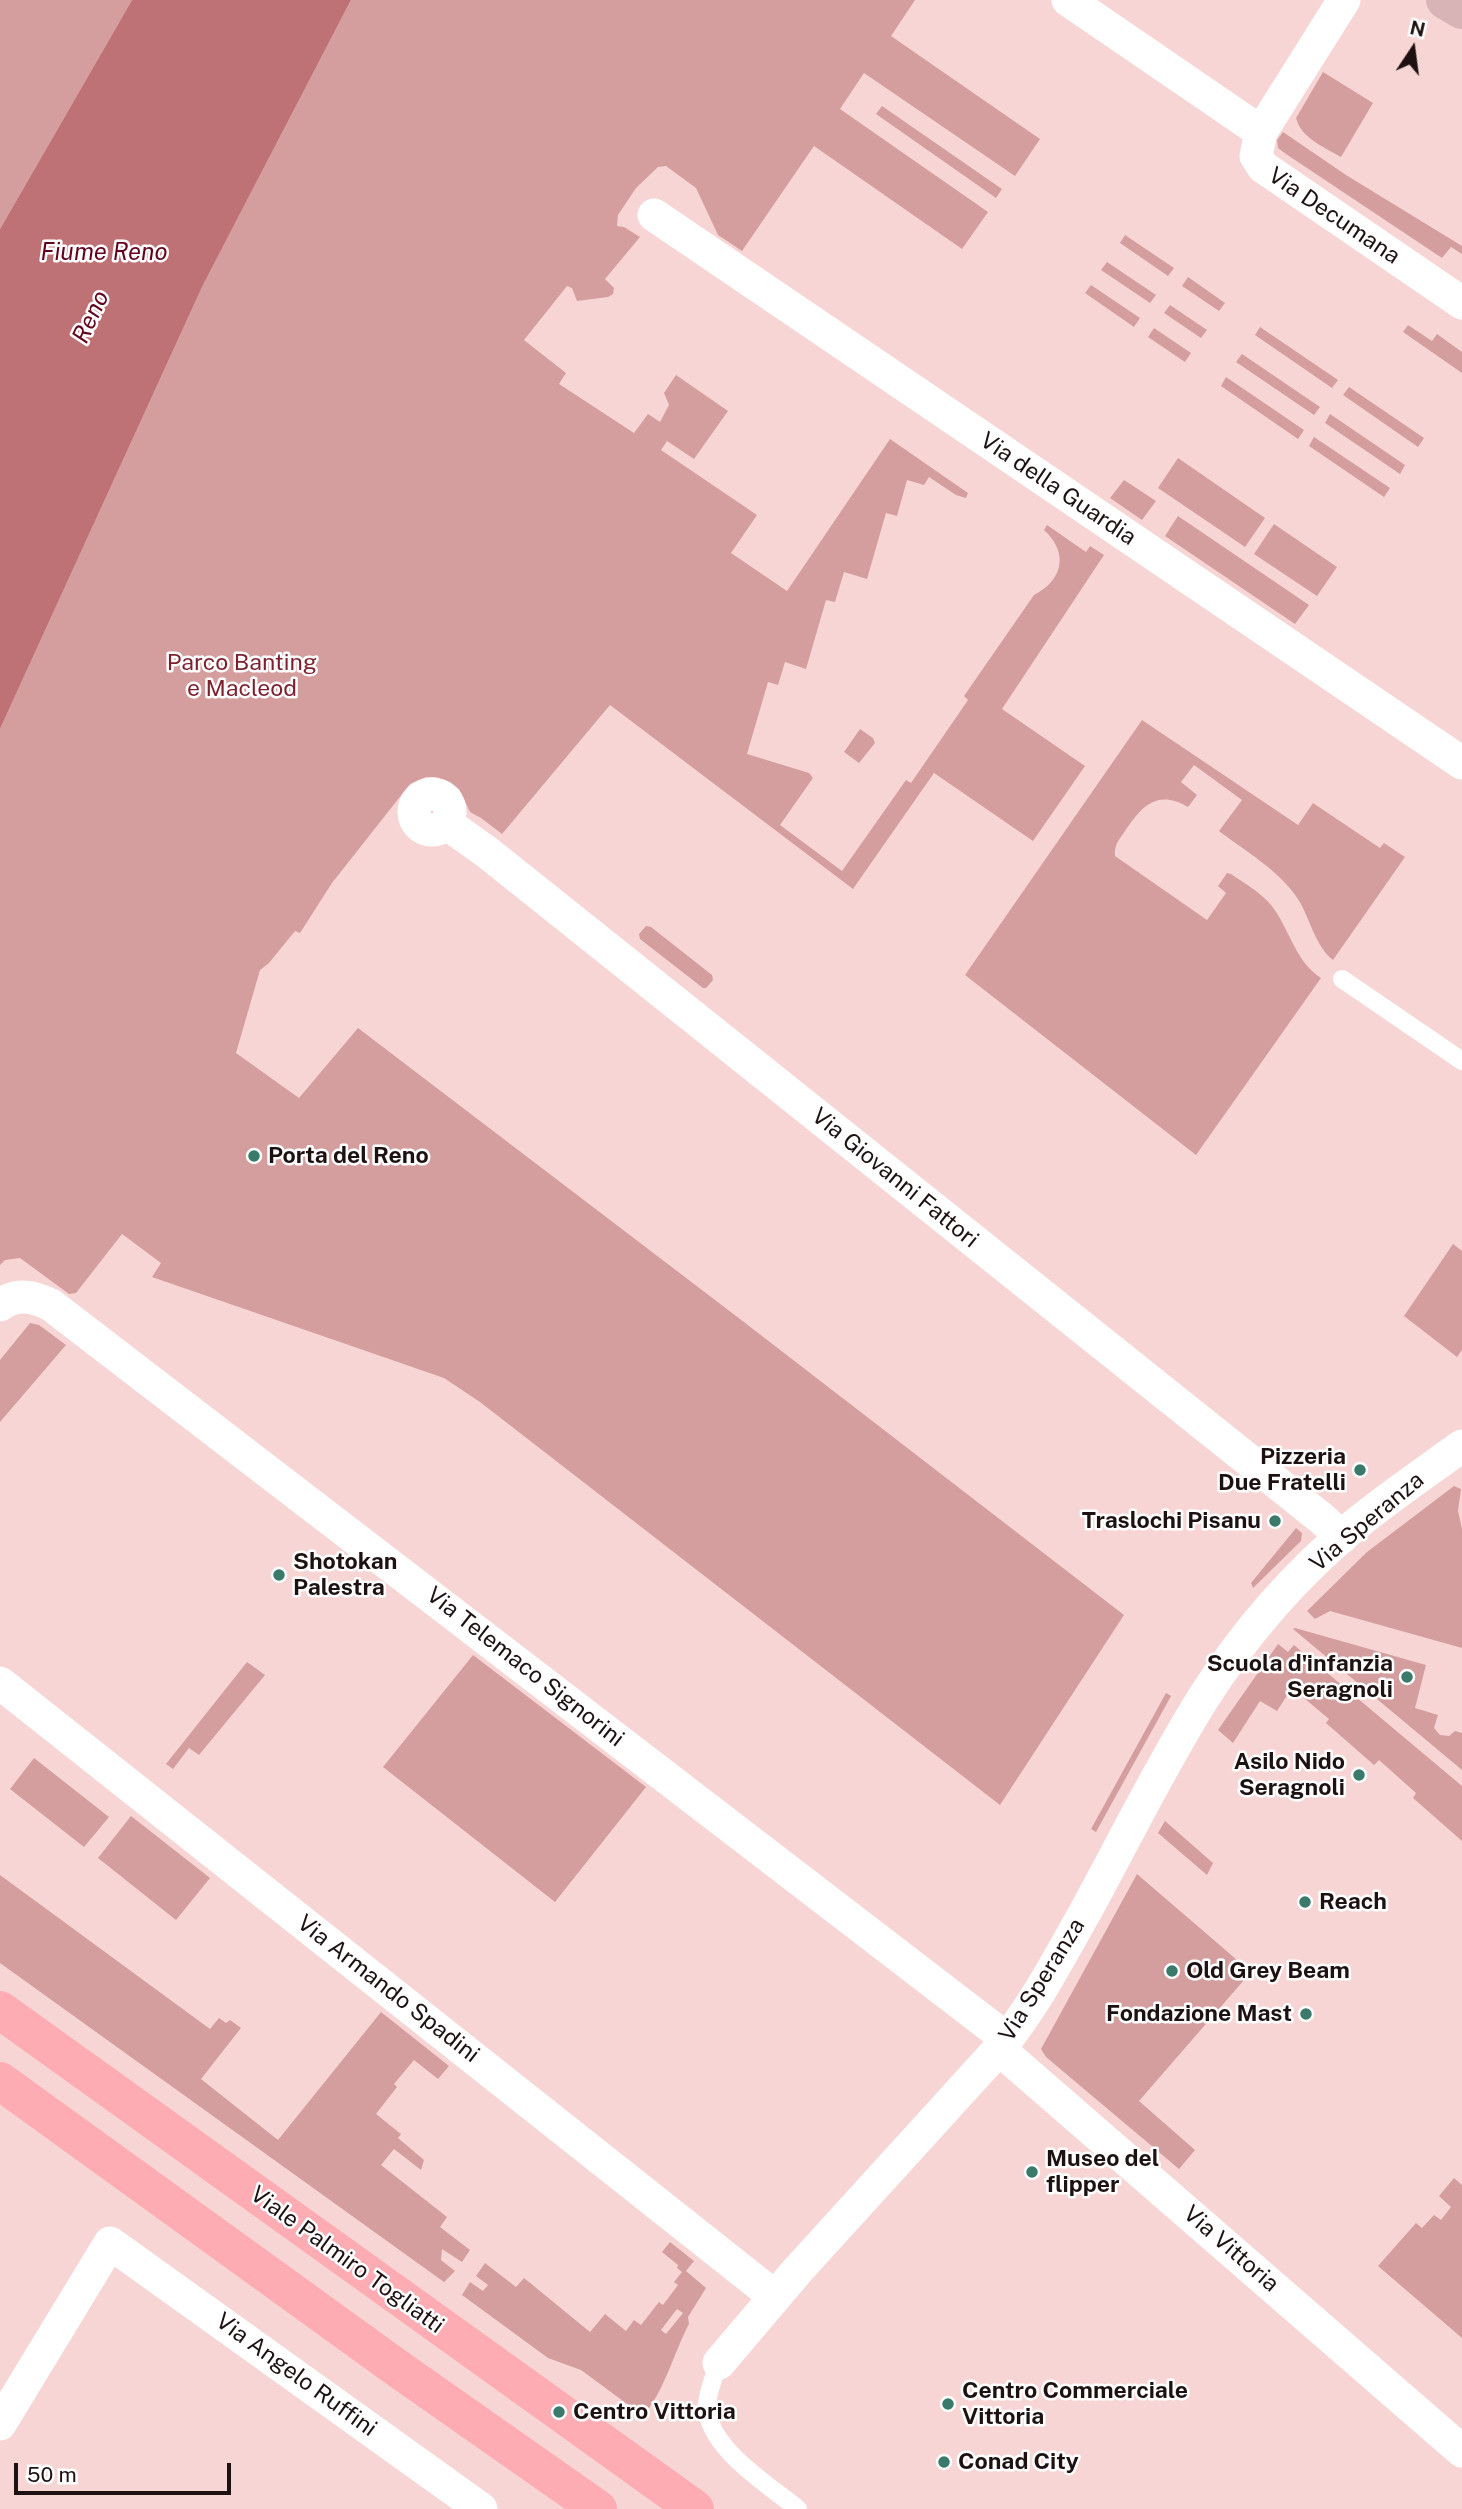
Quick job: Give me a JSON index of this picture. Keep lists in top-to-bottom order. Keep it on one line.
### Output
{"streets":{"main road":["Viale Palmiro Togliatti"],"street":["Via Decumana","Via della Guardia","Via Giovanni Fattori","Via Speranza","Via Telemaco Signorini","Via Armando Spadini","Via Vittoria","Via Angelo Ruffini"]},"crossings":[["Via Giovanni Fattori","Via Speranza"],["Via Speranza","Via Telemaco Signorini"],["Via Speranza","Via Armando Spadini"],["Via Speranza","Via Vittoria"],["Via Telemaco Signorini","Via Vittoria"]],"water":["Fiume Reno","Reno"],"parks":["Parco Banting e Macleod"],"places":["Porta del Reno","Pizzeria Due Fratelli","Traslochi Pisanu","Shotokan Palestra","Scuola d'infanzia Seragnoli","Asilo Nido Seragnoli","Reach","Old Grey Beam","Fondazione Mast","Museo del flipper","Centro Commerciale Vittoria","Centro Vittoria","Conad City"],"scale_bar":"50 m","north":"top"}
